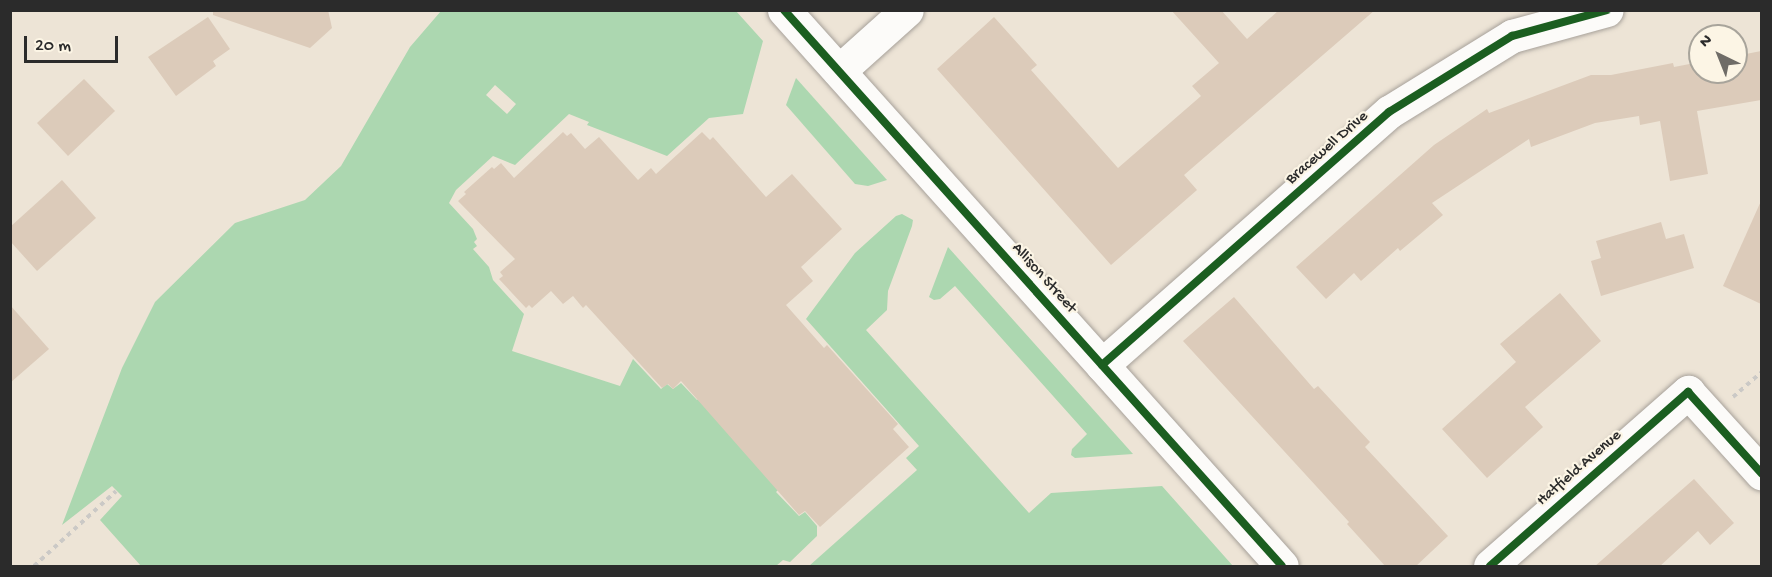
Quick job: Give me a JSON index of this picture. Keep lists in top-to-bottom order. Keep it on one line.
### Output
{"streets":{"street":["Bracewell Drive","Allison Street","Hatfield Avenue"]},"crossings":[["Bracewell Drive","Allison Street"]],"scale_bar":"20 m","north":"top left"}
